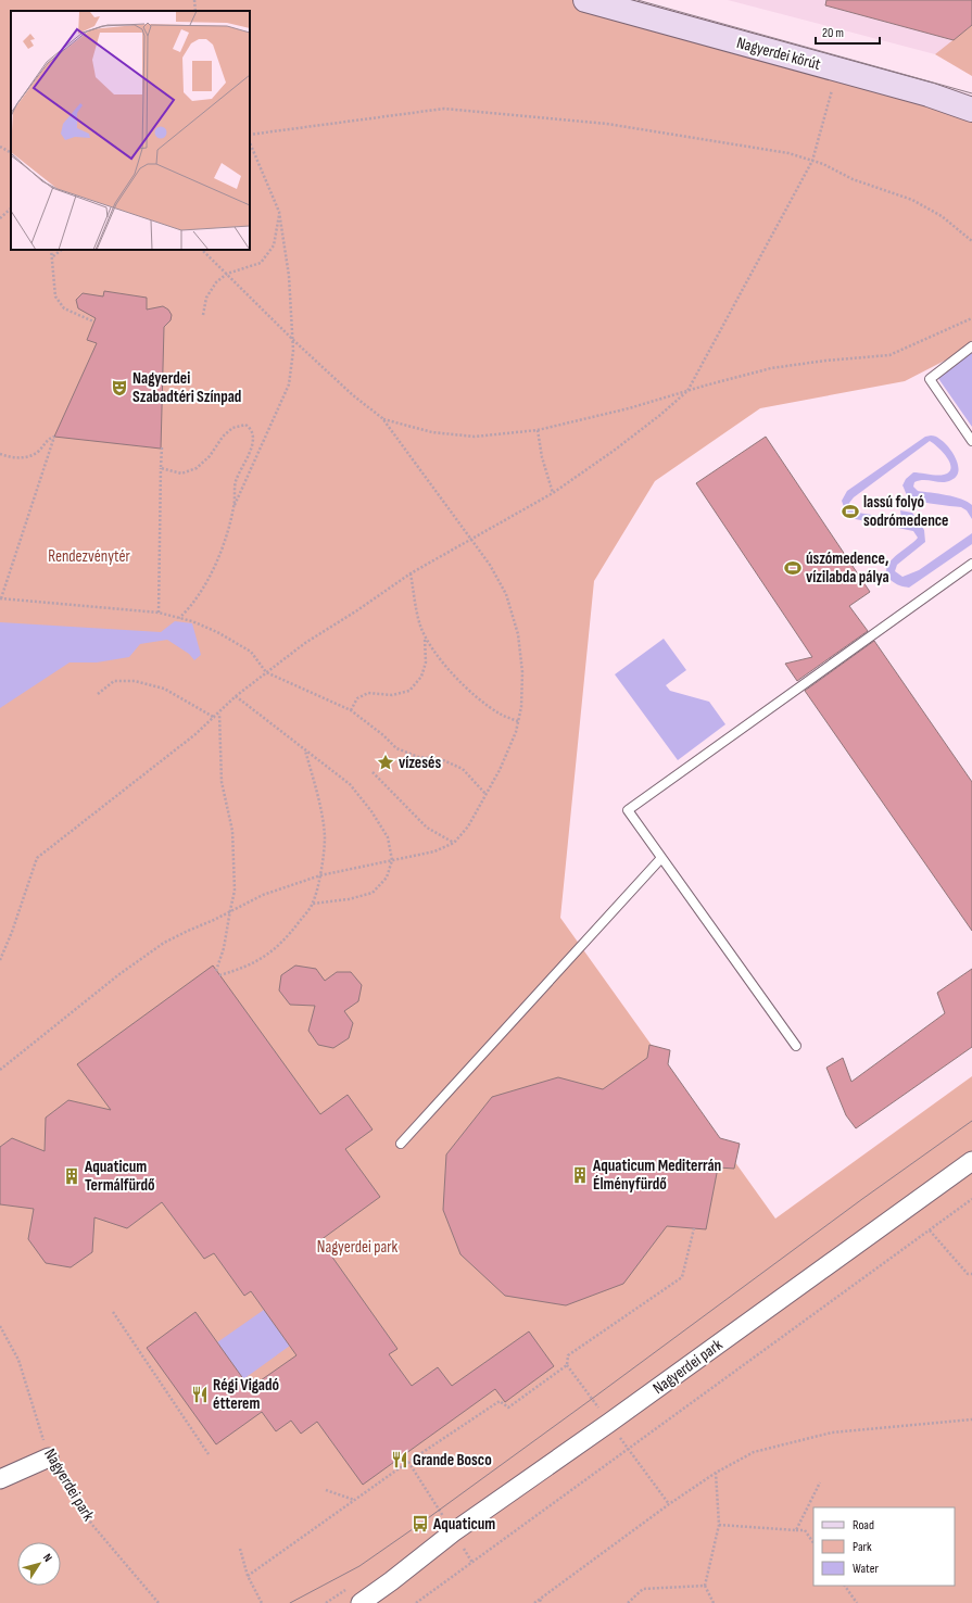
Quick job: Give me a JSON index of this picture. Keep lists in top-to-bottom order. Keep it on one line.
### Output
{"streets":{"street":["Nagyerdei körút","Nagyerdei park"]},"parks":["Rendezvénytér","Nagyerdei park"],"places":{"theatre":["Nagyerdei Szabadtéri Színpad"],"sports":["lassú folyó sodrómedence","úszómedence, vízilabda pálya"],"place":["vízesés"],"building":["Aquaticum Mediterrán Élményfürdő","Aquaticum Termálfürdő"],"restaurant":["Régi Vigadó étterem","Grande Bosco"],"bus stop":["Aquaticum"]},"legend":["Road","Park","Water"],"scale_bar":"20 m","north":"top right"}
